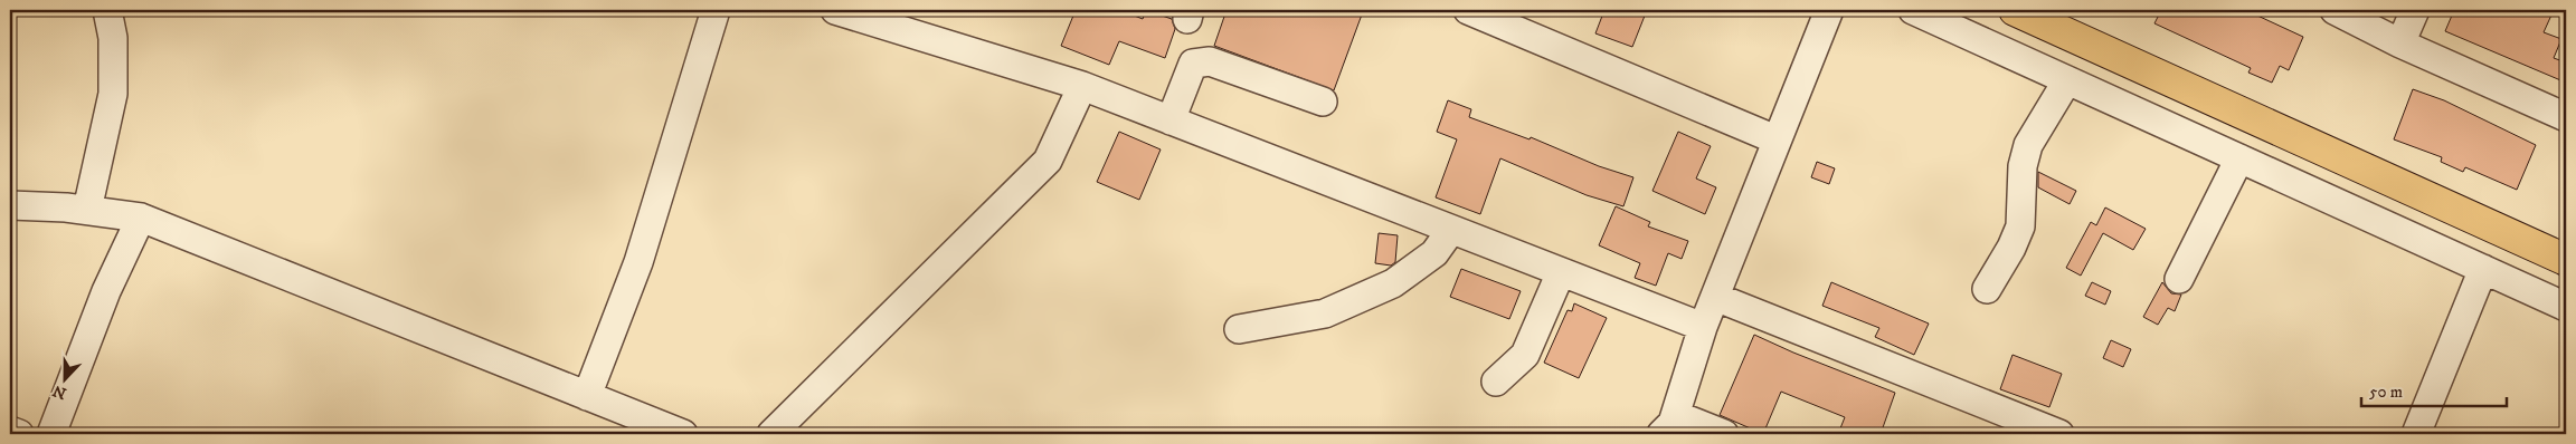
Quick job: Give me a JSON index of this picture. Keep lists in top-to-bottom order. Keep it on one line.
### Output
{"scale_bar":"50 m","north":"bottom"}
